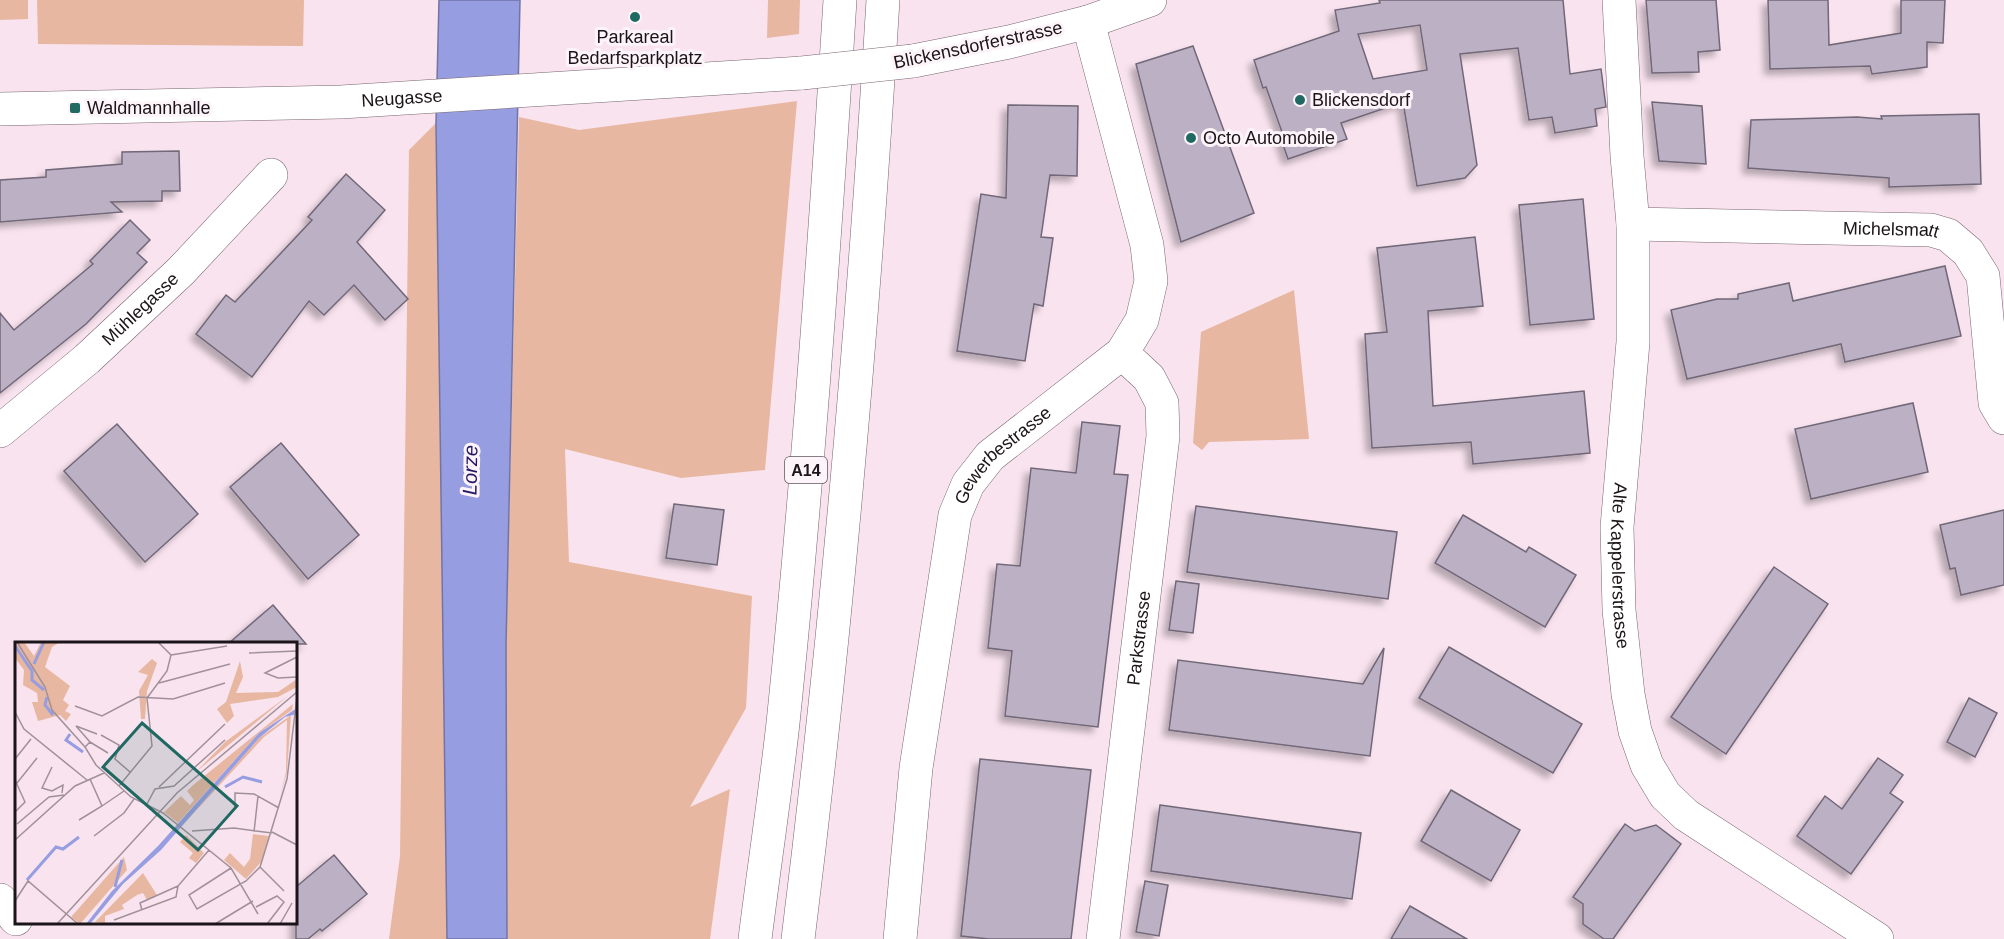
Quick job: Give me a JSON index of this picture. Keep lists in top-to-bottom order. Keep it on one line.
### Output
{"streets":{"main road":["Blickensdorferstrasse","Neugasse","Michelsmatt","Mühlegasse","Gewerbestrasse","A14","Alte Kappelerstrasse","Parkstrasse"]},"crossings":[["Blickensdorferstrasse","Neugasse"],["Blickensdorferstrasse","Gewerbestrasse"],["Michelsmatt","Alte Kappelerstrasse"],["Gewerbestrasse","Parkstrasse"]],"water":["Lorze"],"places":{"other":["Parkareal Bedarfsparkplatz","Blickensdorf","Octo Automobile"],"transit":["Waldmannhalle"]}}
